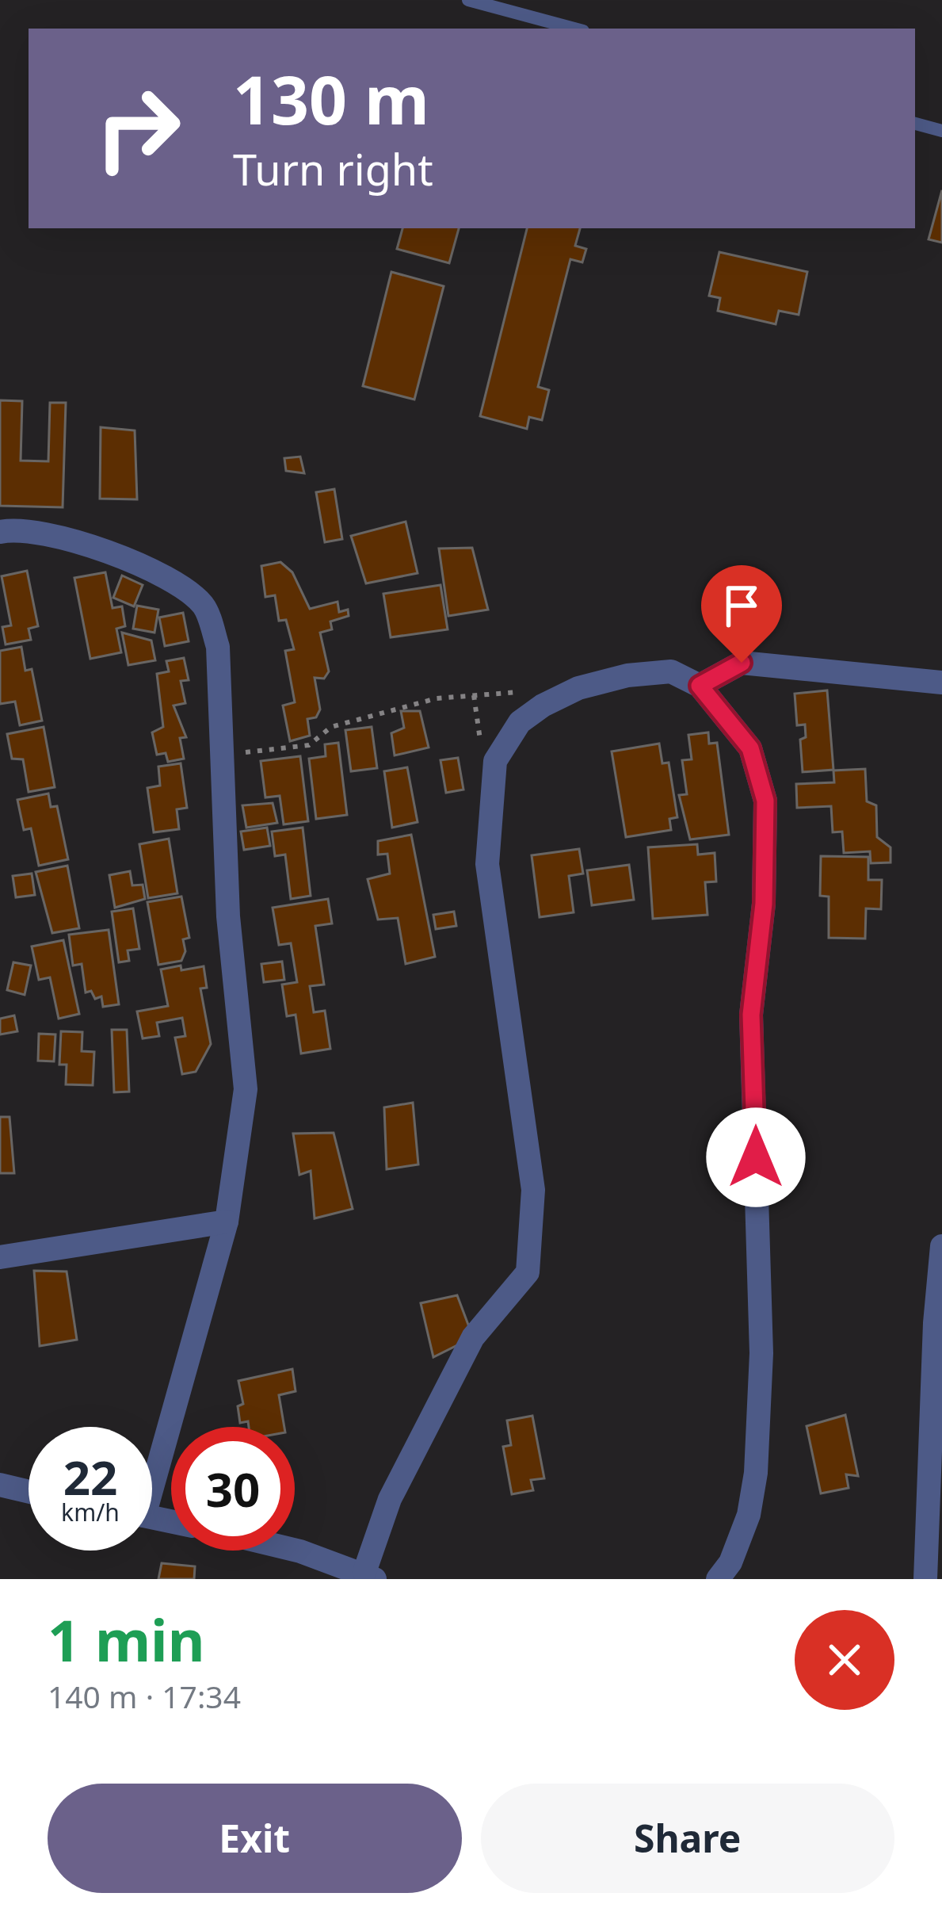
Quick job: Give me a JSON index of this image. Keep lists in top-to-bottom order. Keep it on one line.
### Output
{"page":{"turn":["130 m","Turn right"],"speed":"22 km/h","limit":"30","heading":["1 min","140 m · 17:34"],"buttons":["Exit","Share"]}}
